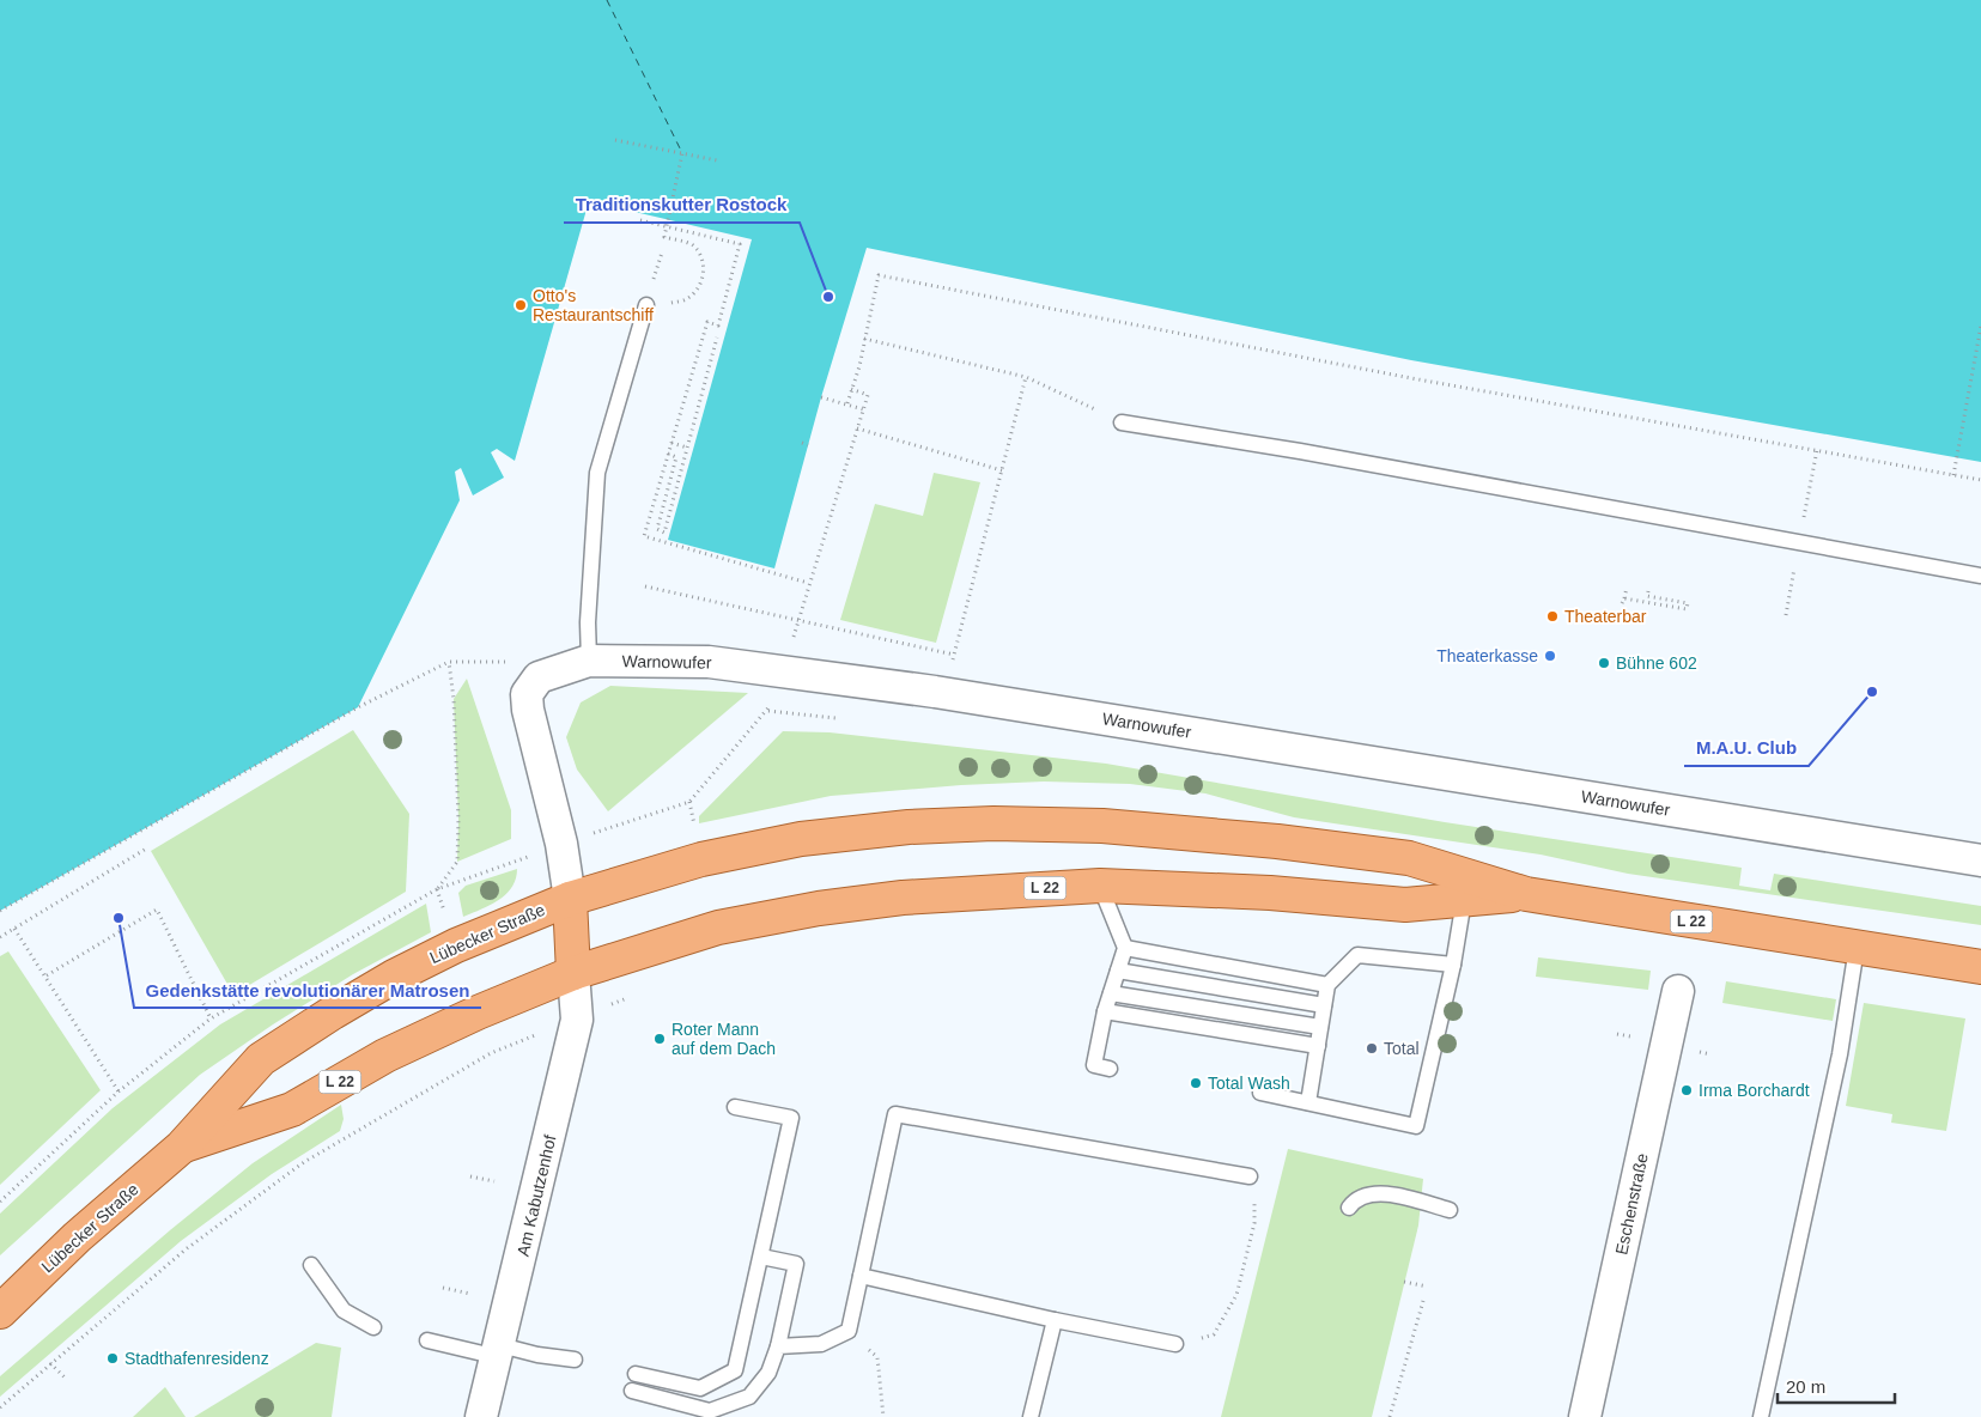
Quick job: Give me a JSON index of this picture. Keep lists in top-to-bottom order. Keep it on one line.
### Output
{"streets":{"main road":["Warnowufer","L 22","Lübecker Straße"],"street":["Am Kabutzenhof","Eschenstraße"]},"crossings":[["Warnowufer","L 22"],["Warnowufer","Lübecker Straße"],["Warnowufer","Am Kabutzenhof"],["L 22","Lübecker Straße"],["L 22","Am Kabutzenhof"],["Lübecker Straße","Am Kabutzenhof"]],"places":["Traditionskutter Rostock","Otto's Restaurantschiff","Theaterbar","Theaterkasse","Bühne 602","M.A.U. Club","Gedenkstätte revolutionärer Matrosen","Roter Mann auf dem Dach","Total","Total Wash","Irma Borchardt","Stadthafenresidenz"],"scale_bar":"20 m"}
